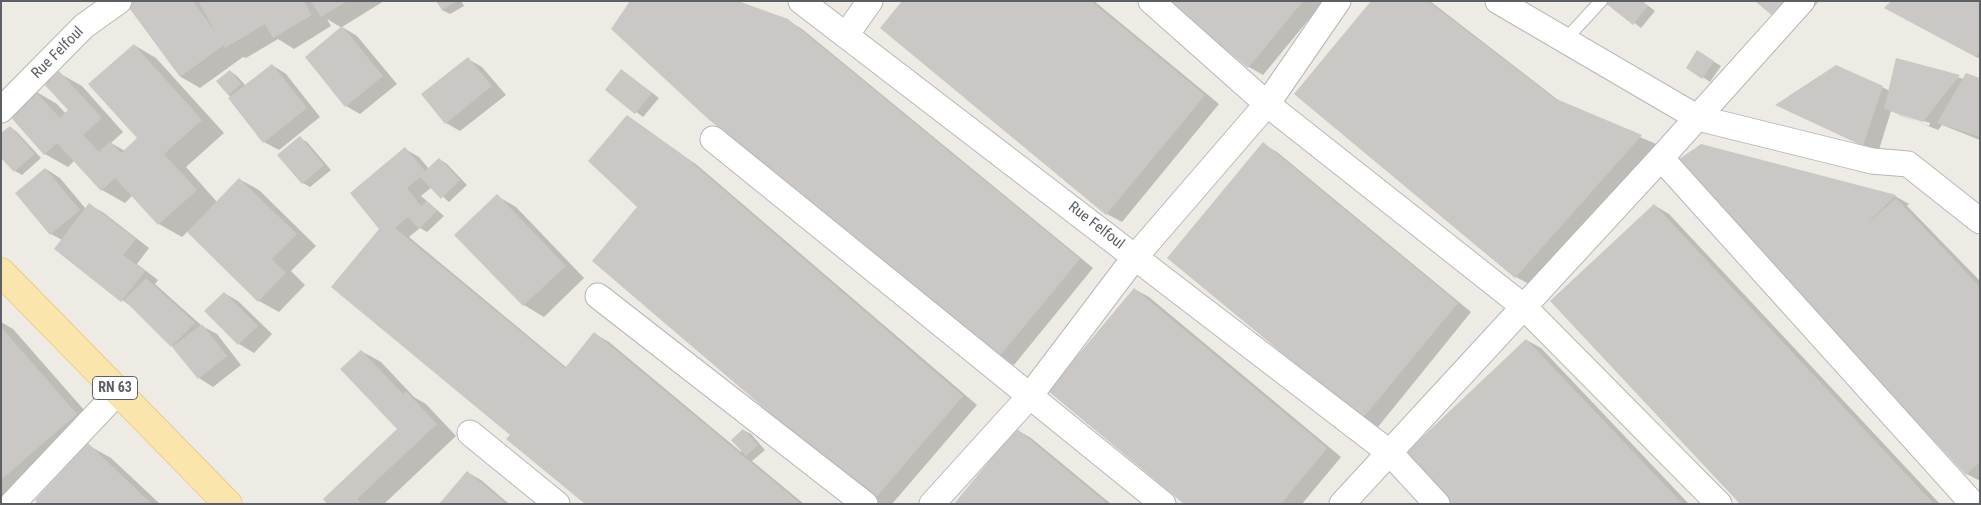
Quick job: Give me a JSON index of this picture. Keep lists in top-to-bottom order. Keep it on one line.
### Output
{"streets":{"main road":["RN 63"],"street":["Rue Felfoul"]}}
